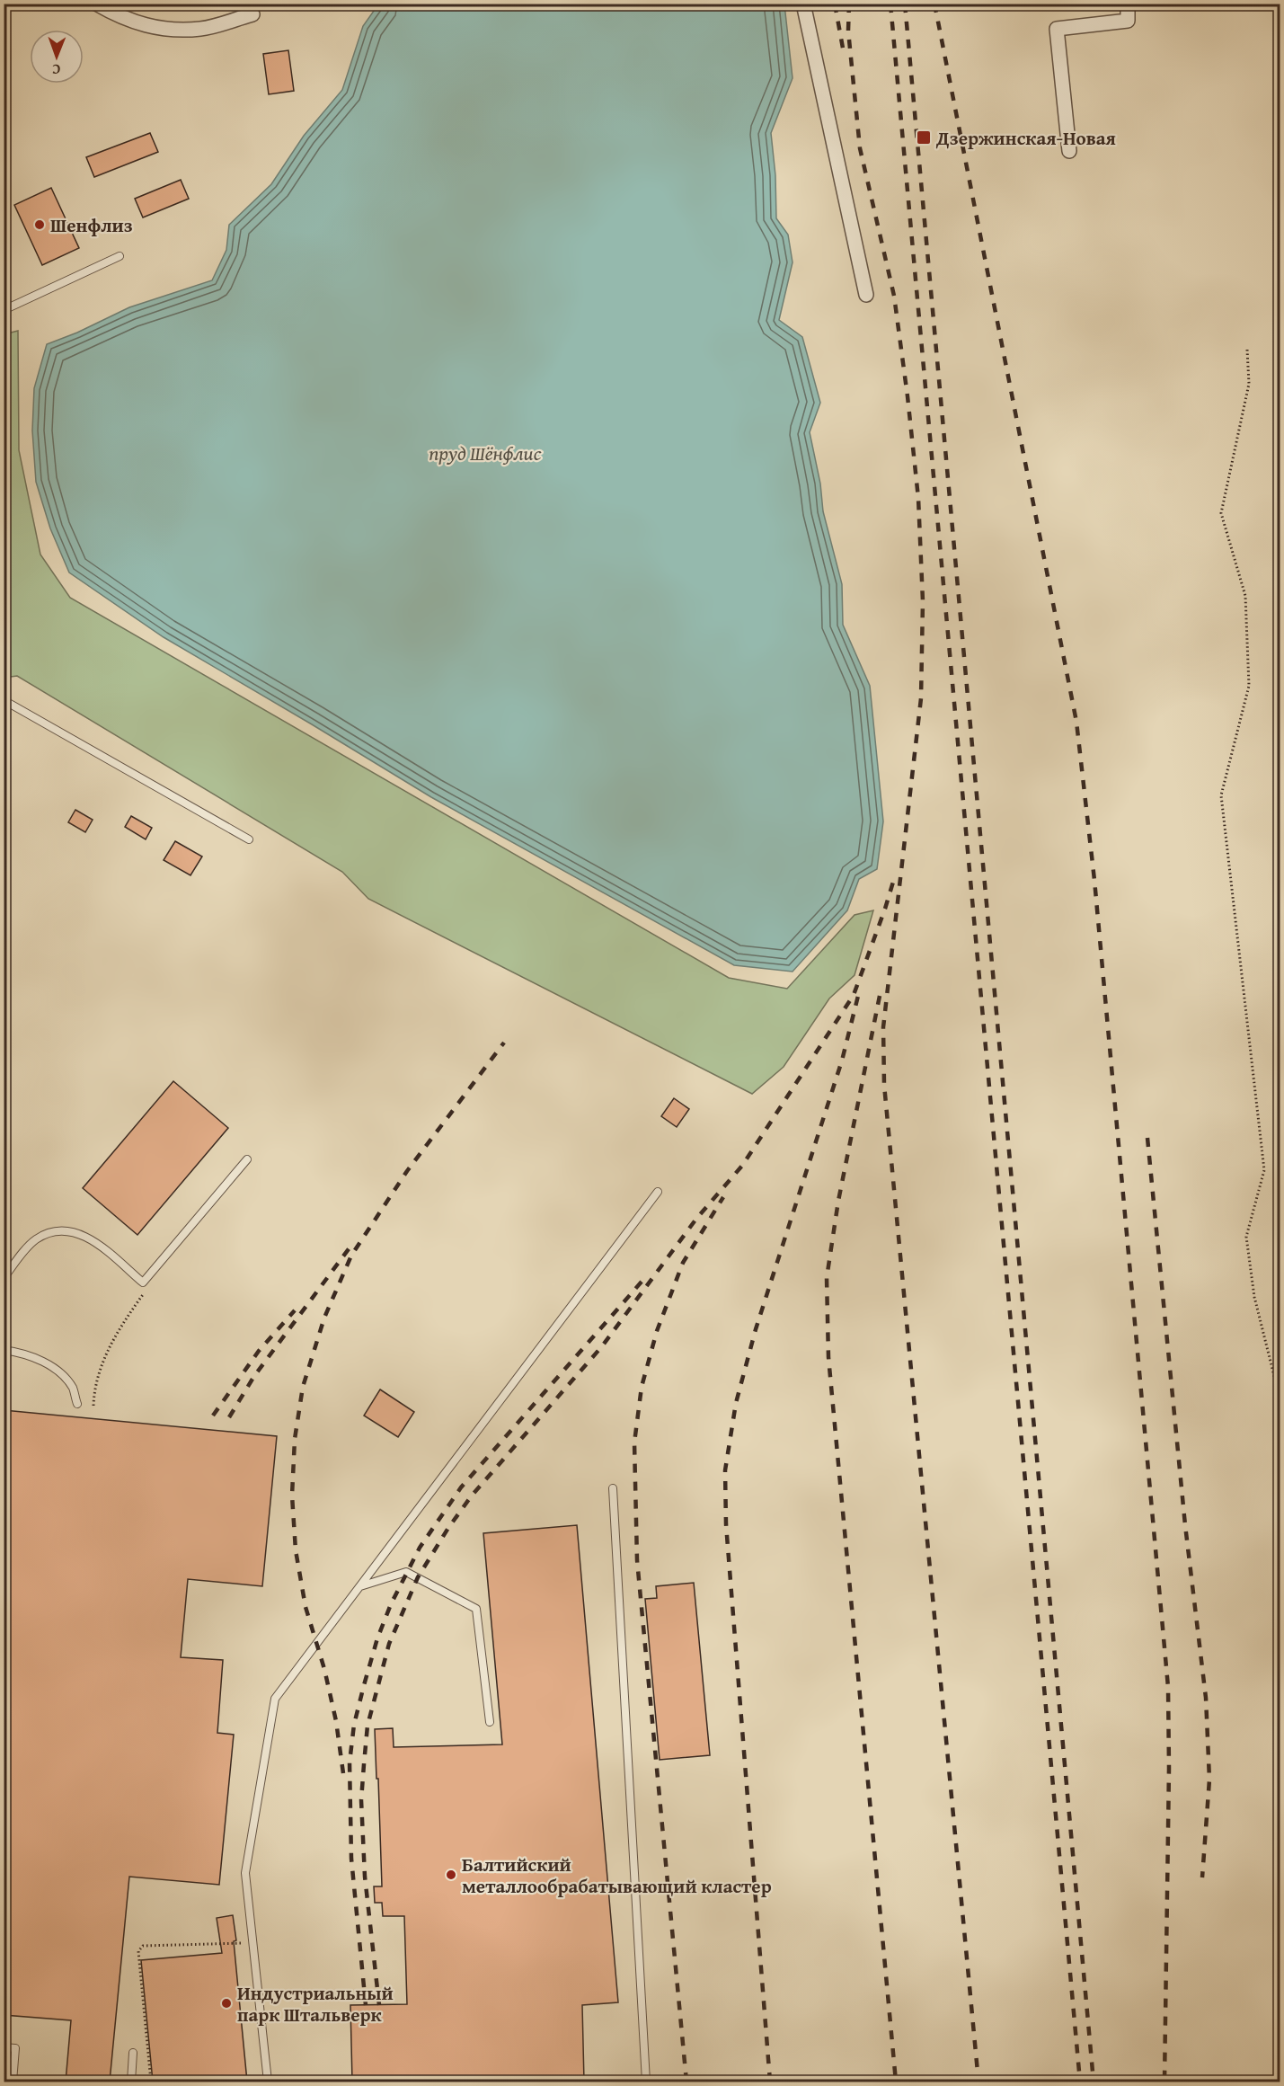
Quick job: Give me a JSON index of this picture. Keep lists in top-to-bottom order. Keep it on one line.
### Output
{"water":["пруд Шёнфлис"],"places":{"transit":["Дзержинская-Новая"],"other":["Шенфлиз","Балтийский металлообрабатывающий кластер","Индустриальный парк Штальверк"]},"north":"bottom"}
